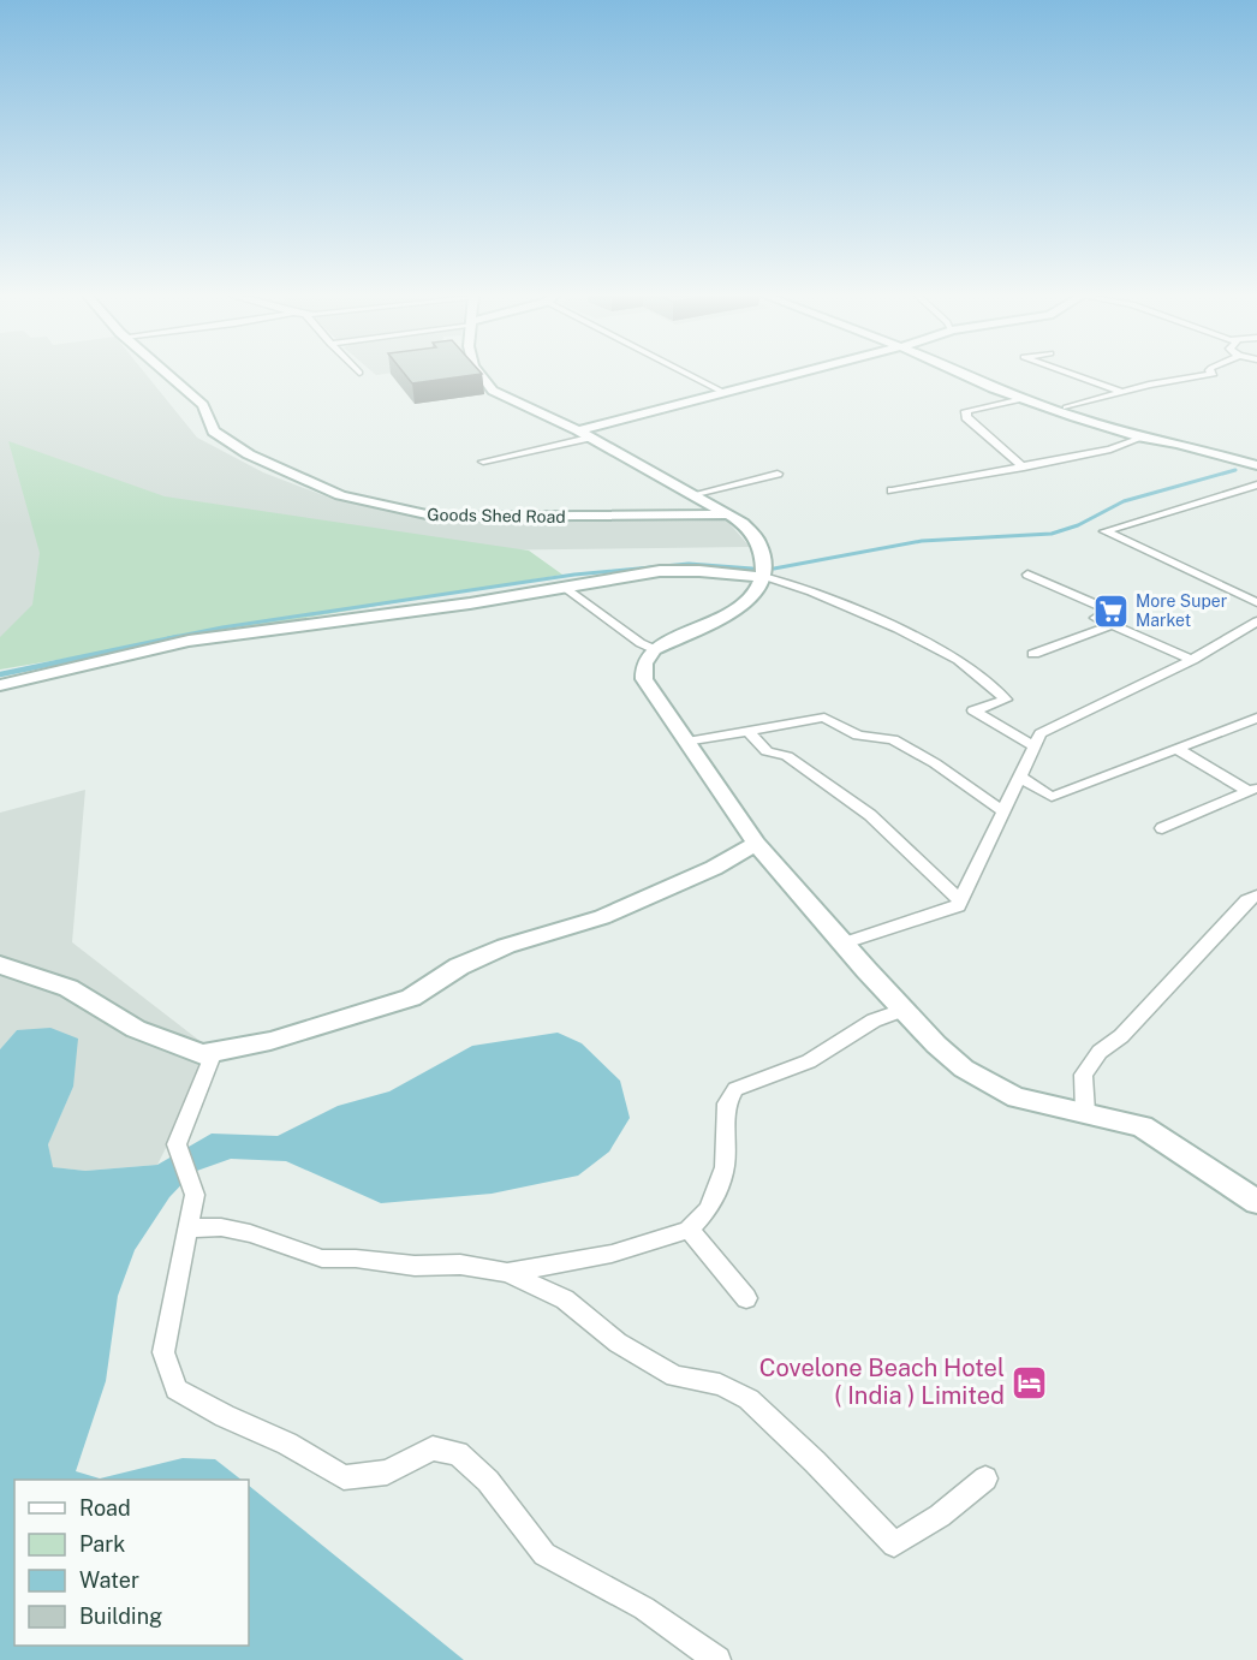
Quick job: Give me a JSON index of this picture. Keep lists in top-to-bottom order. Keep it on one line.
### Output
{"streets":{"street":["Goods Shed Road"]},"places":{"supermarket":["More Super Market"],"hotel":["Covelone Beach Hotel ( India ) Limited"]},"legend":["Road","Park","Water","Building"]}
